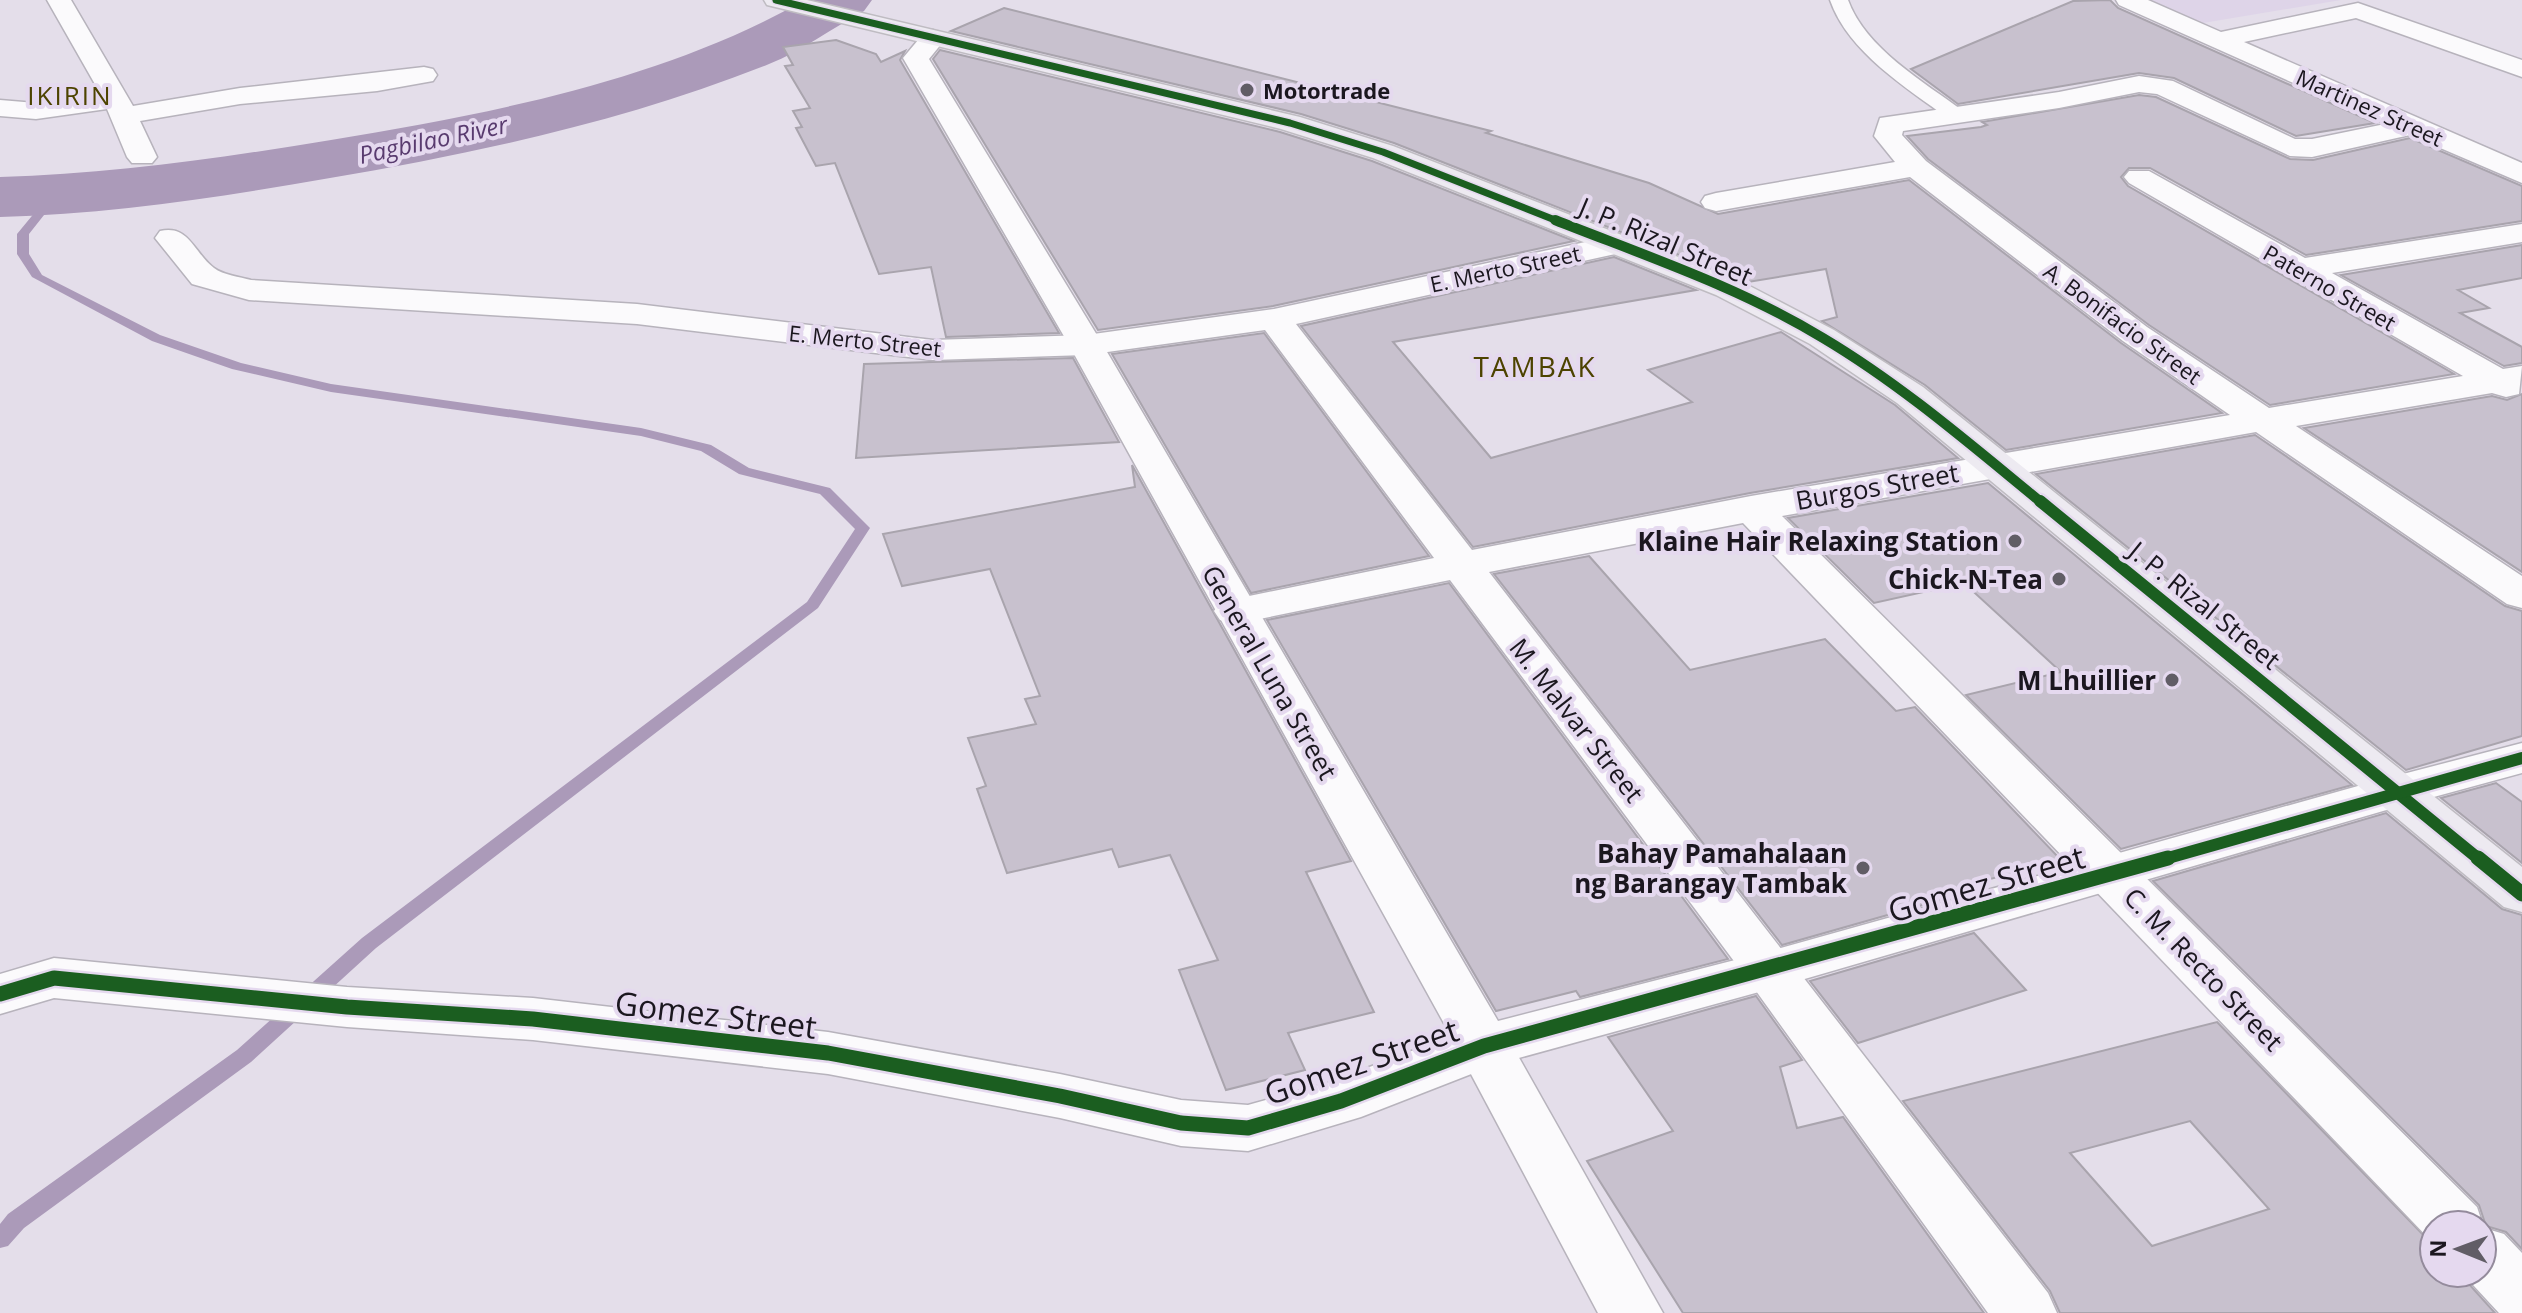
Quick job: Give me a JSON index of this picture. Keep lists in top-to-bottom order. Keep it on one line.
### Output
{"streets":{"main road":["J. P. Rizal Street"],"street":["Martinez Street","E. Merto Street","Paterno Street","A. Bonifacio Street","Burgos Street","General Luna Street","M. Malvar Street","Gomez Street","C. M. Recto Street"]},"crossings":[["Martinez Street","A. Bonifacio Street"],["J. P. Rizal Street","E. Merto Street"],["J. P. Rizal Street","Burgos Street"],["J. P. Rizal Street","General Luna Street"],["J. P. Rizal Street","Gomez Street"],["E. Merto Street","General Luna Street"],["E. Merto Street","M. Malvar Street"],["Paterno Street","Burgos Street"],["A. Bonifacio Street","Burgos Street"],["Burgos Street","General Luna Street"],["Burgos Street","M. Malvar Street"],["Burgos Street","C. M. Recto Street"],["General Luna Street","Gomez Street"],["M. Malvar Street","Gomez Street"],["Gomez Street","C. M. Recto Street"]],"districts":["IKIRIN","TAMBAK"],"water":["Pagbilao River"],"places":["Motortrade","Klaine Hair Relaxing Station","Chick-N-Tea","M Lhuillier","Bahay Pamahalaan ng Barangay Tambak"],"north":"left"}
